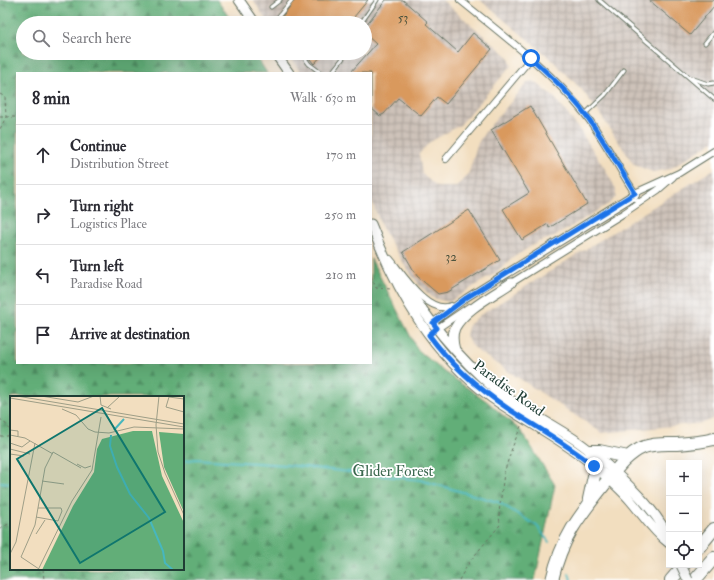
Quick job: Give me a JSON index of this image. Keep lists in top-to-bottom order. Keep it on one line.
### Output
{"streets":{"street":["Paradise Road"]},"parks":["Glider Forest"],"house_numbers":["53","32"],"page":{"search":"Search here","heading":["8 min","Walk · 630 m"],"list":[["Continue","Distribution Street","170 m"],["Turn right","Logistics Place","250 m"],["Turn left","Paradise Road","210 m"],"Arrive at destination"],"map_buttons":["+","−"]}}
